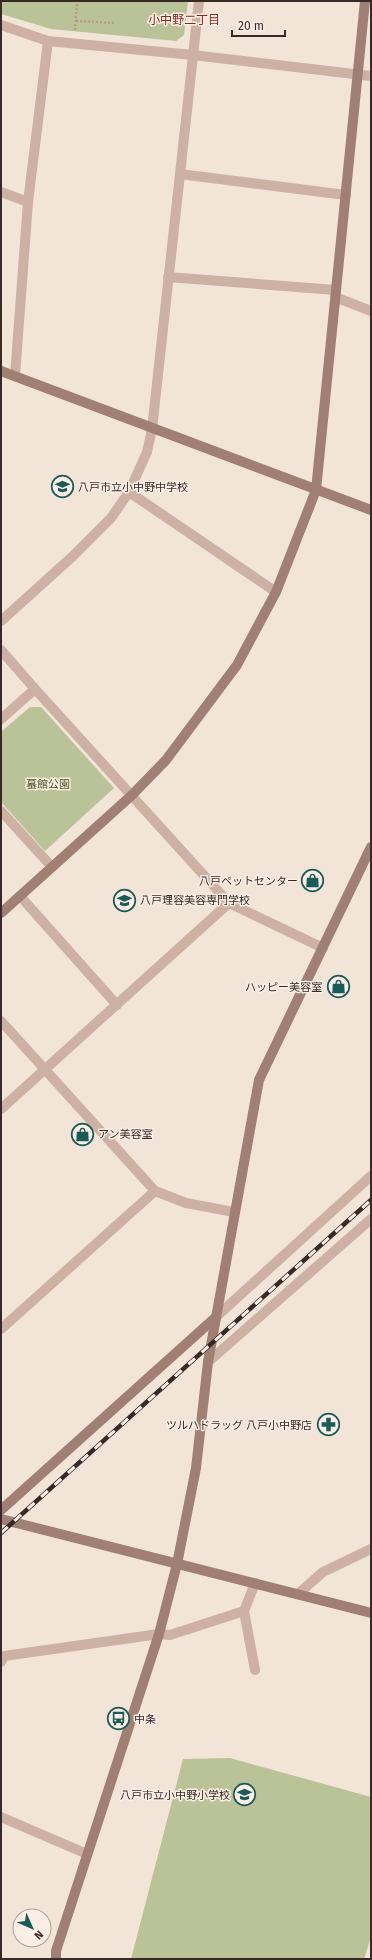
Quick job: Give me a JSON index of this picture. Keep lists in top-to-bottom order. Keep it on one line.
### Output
{"districts":["小中野二丁目"],"parks":["蟇館公園"],"places":{"school or university":["八戸市立小中野中学校","八戸理容美容専門学校","八戸市立小中野小学校"],"shop":["八戸ペットセンター","ハッピー美容室","アン美容室"],"pharmacy":["ツルハドラッグ 八戸小中野店"],"bus stop":["中条"]},"scale_bar":"20 m","north":"bottom right"}
